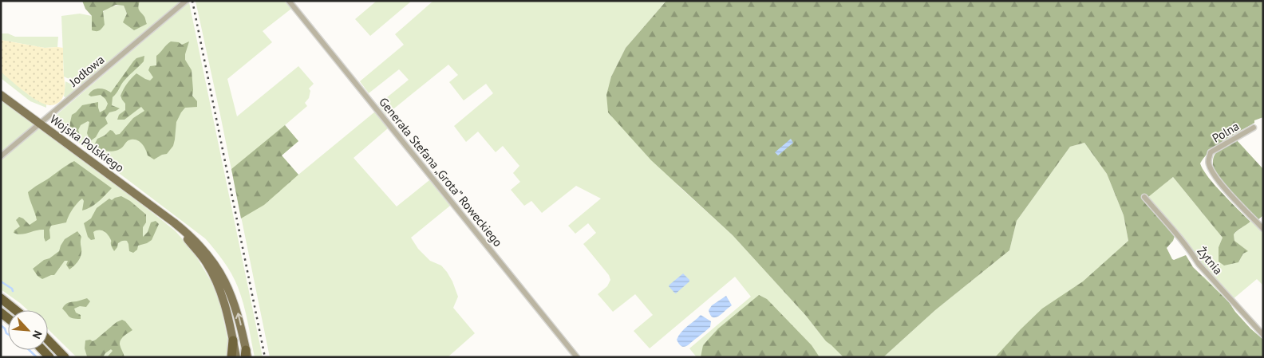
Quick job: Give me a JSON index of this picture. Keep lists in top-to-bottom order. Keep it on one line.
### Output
{"streets":{"main road":["Wojska Polskiego"],"street":["Jodłowa","Polna","Generała Stefana „Grota” Roweckiego","Żytnia"]},"crossings":[["Jodłowa","Wojska Polskiego"]],"north":"bottom right"}
